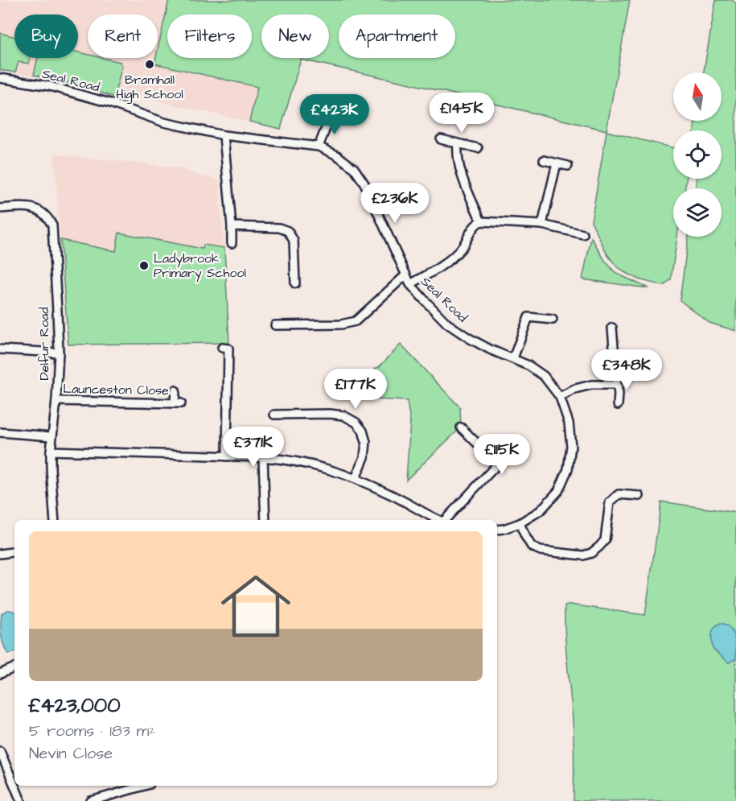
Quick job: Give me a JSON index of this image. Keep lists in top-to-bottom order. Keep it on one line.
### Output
{"streets":{"street":["Seal Road","Delfur Road","Launceston Close"]},"crossings":[["Delfur Road","Launceston Close"]],"places":["Bramhall High School","Ladybrook Primary School"],"north":"top","page":{"chip":["Buy","Rent","Filters","New","Apartment"],"price":["£145K","£423K","£236K","£348K","£177K","£371K","£115K"],"list":[{"name":"£423,000","note":"5 rooms · 183 m² · Nevin Close"}]}}
